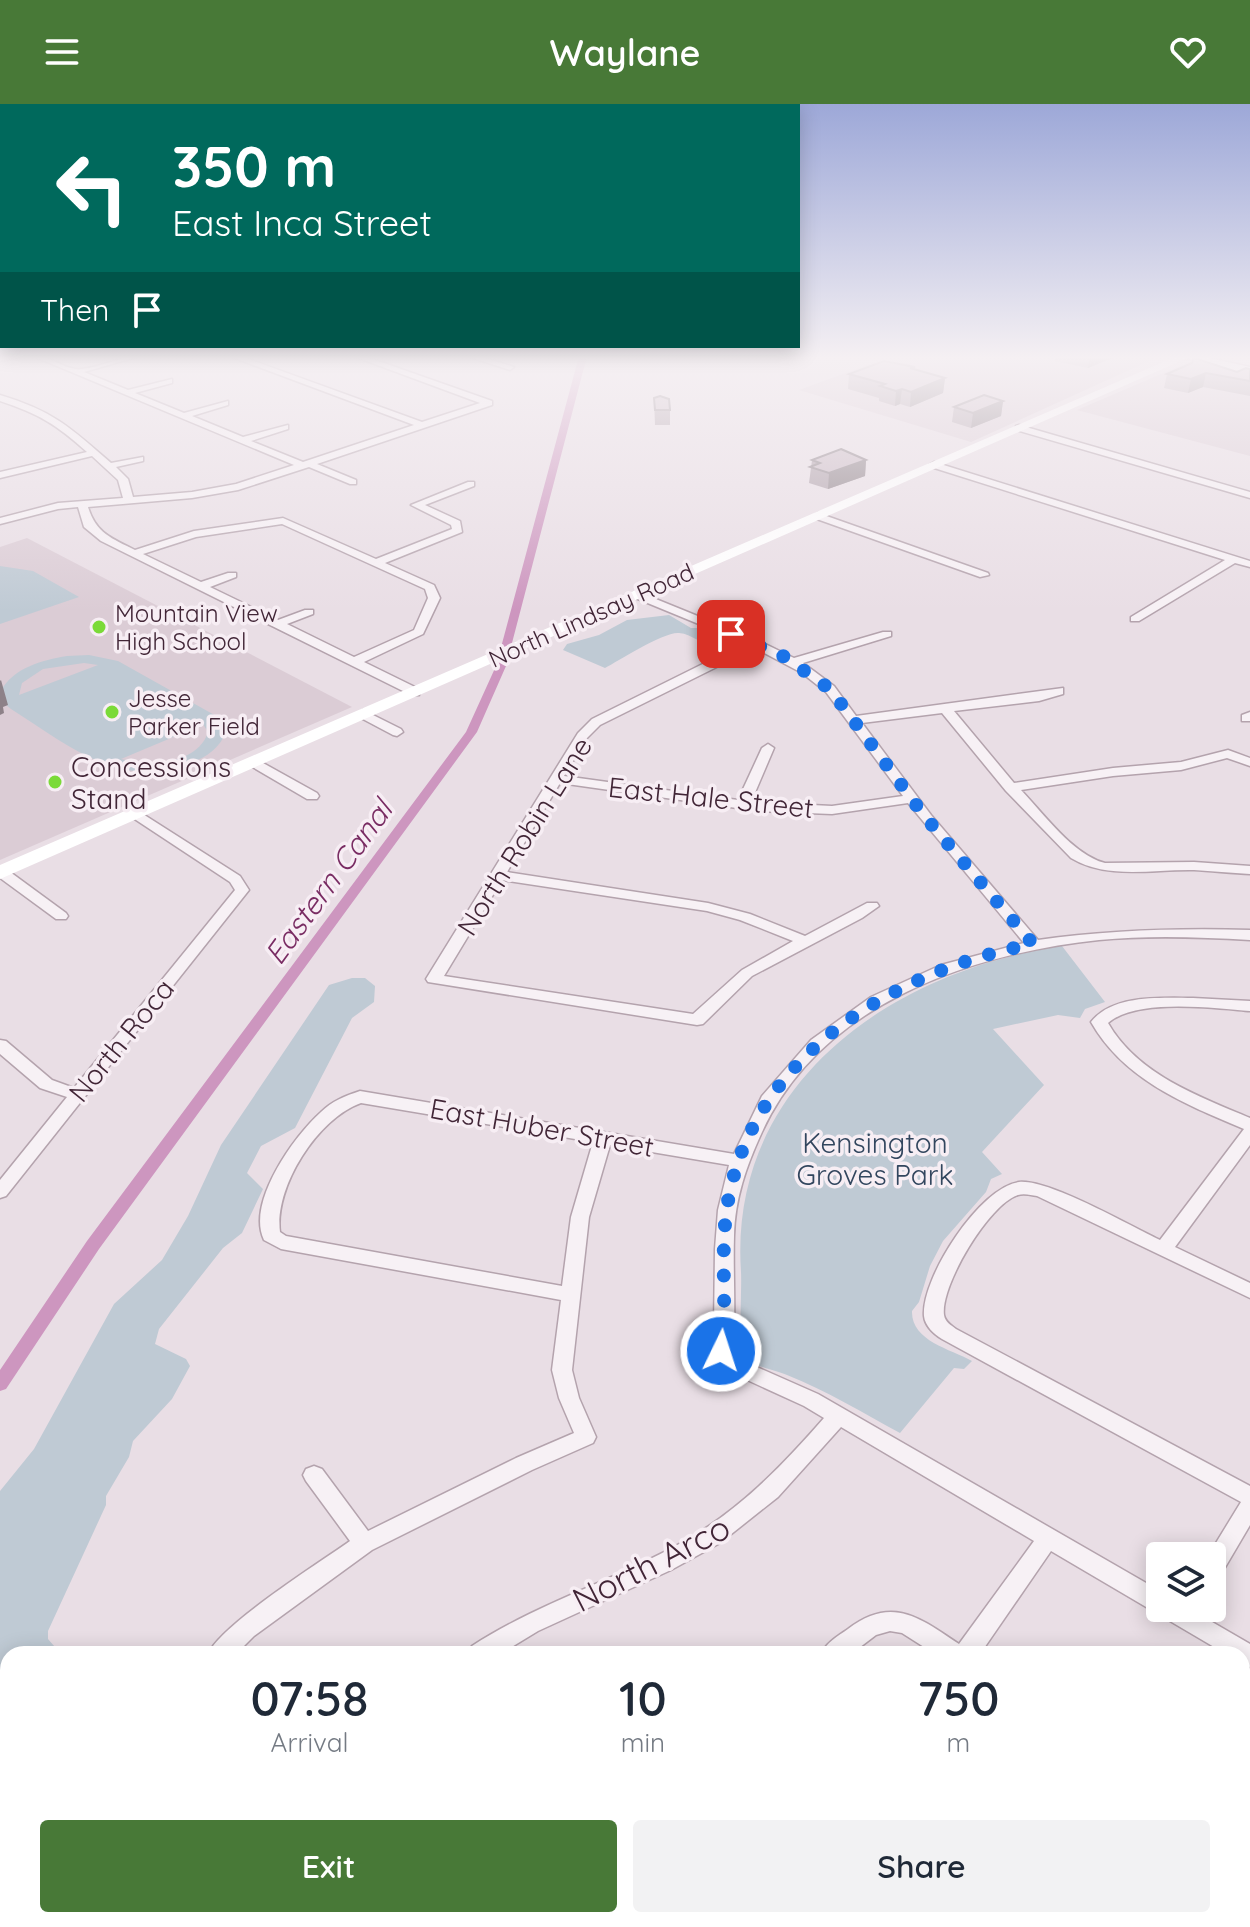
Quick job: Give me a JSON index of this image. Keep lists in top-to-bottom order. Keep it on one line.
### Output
{"streets":{"main road":["North Lindsay Road"],"street":["East Hale Street","North Robin Lane","North Roca","East Huber Street","North Arco"]},"crossings":[["North Lindsay Road","North Roca"],["East Hale Street","North Robin Lane"]],"water":["Eastern Canal"],"parks":["Kensington Groves Park"],"places":["Mountain View High School","Jesse Parker Field","Concessions Stand"],"page":{"header":"Waylane","turn":["350 m","East Inca Street"],"then":"Then","eta":["07:58","Arrival","10","min","750","m"],"buttons":["Exit","Share"]}}
